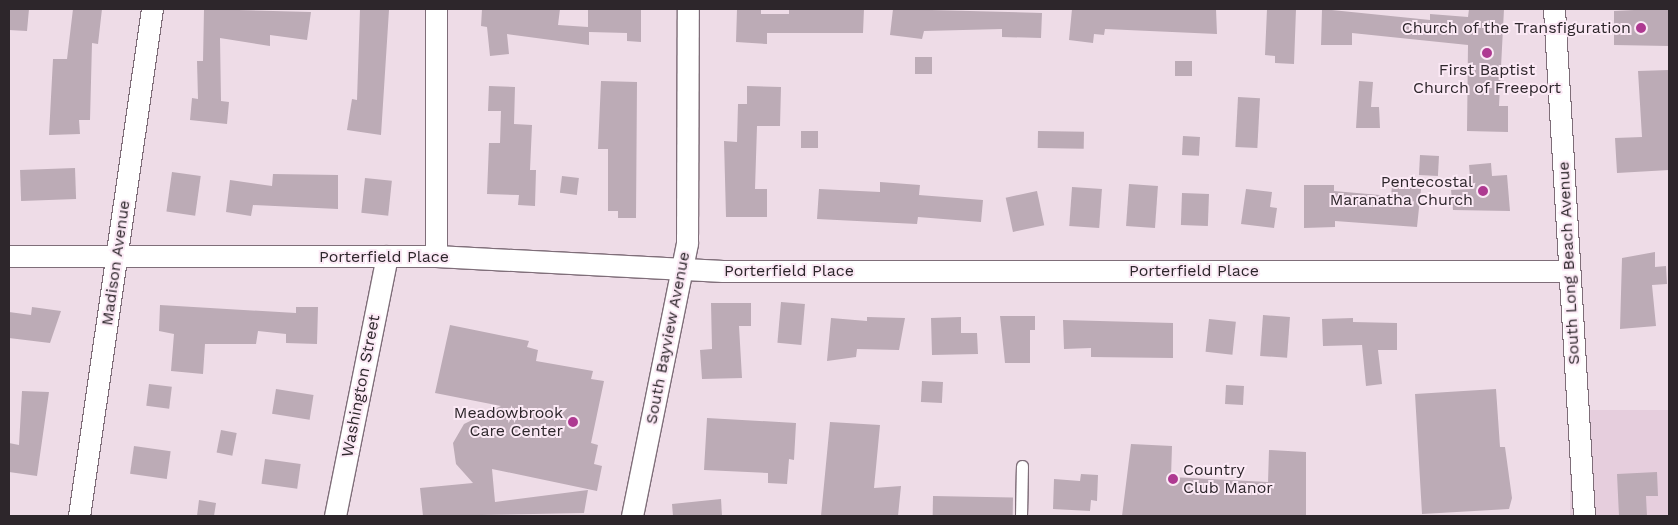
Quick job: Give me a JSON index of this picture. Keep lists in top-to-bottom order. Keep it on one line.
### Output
{"streets":{"street":["Porterfield Place","Madison Avenue","South Long Beach Avenue","South Bayview Avenue","Washington Street"]},"crossings":[["Porterfield Place","Madison Avenue"],["Porterfield Place","South Long Beach Avenue"],["Porterfield Place","South Bayview Avenue"],["Porterfield Place","Washington Street"]],"places":["Church of the Transfiguration","First Baptist Church of Freeport","Pentecostal Maranatha Church","Meadowbrook Care Center","Country Club Manor"]}
